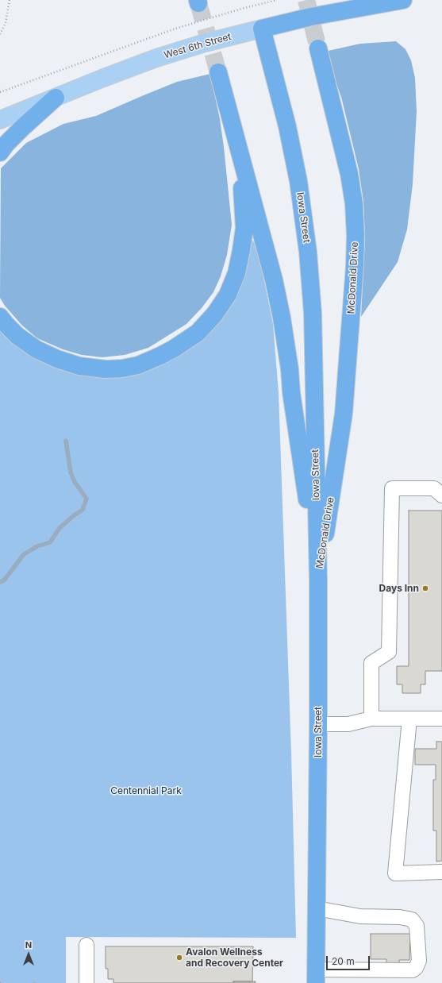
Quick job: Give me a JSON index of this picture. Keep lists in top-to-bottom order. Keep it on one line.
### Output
{"streets":{"highway":["West 6th Street","Iowa Street","McDonald Drive"]},"crossings":[["West 6th Street","Iowa Street"],["Iowa Street","McDonald Drive"]],"parks":["Centennial Park"],"places":["Days Inn","Avalon Wellness and Recovery Center"],"scale_bar":"20 m","north":"top"}
